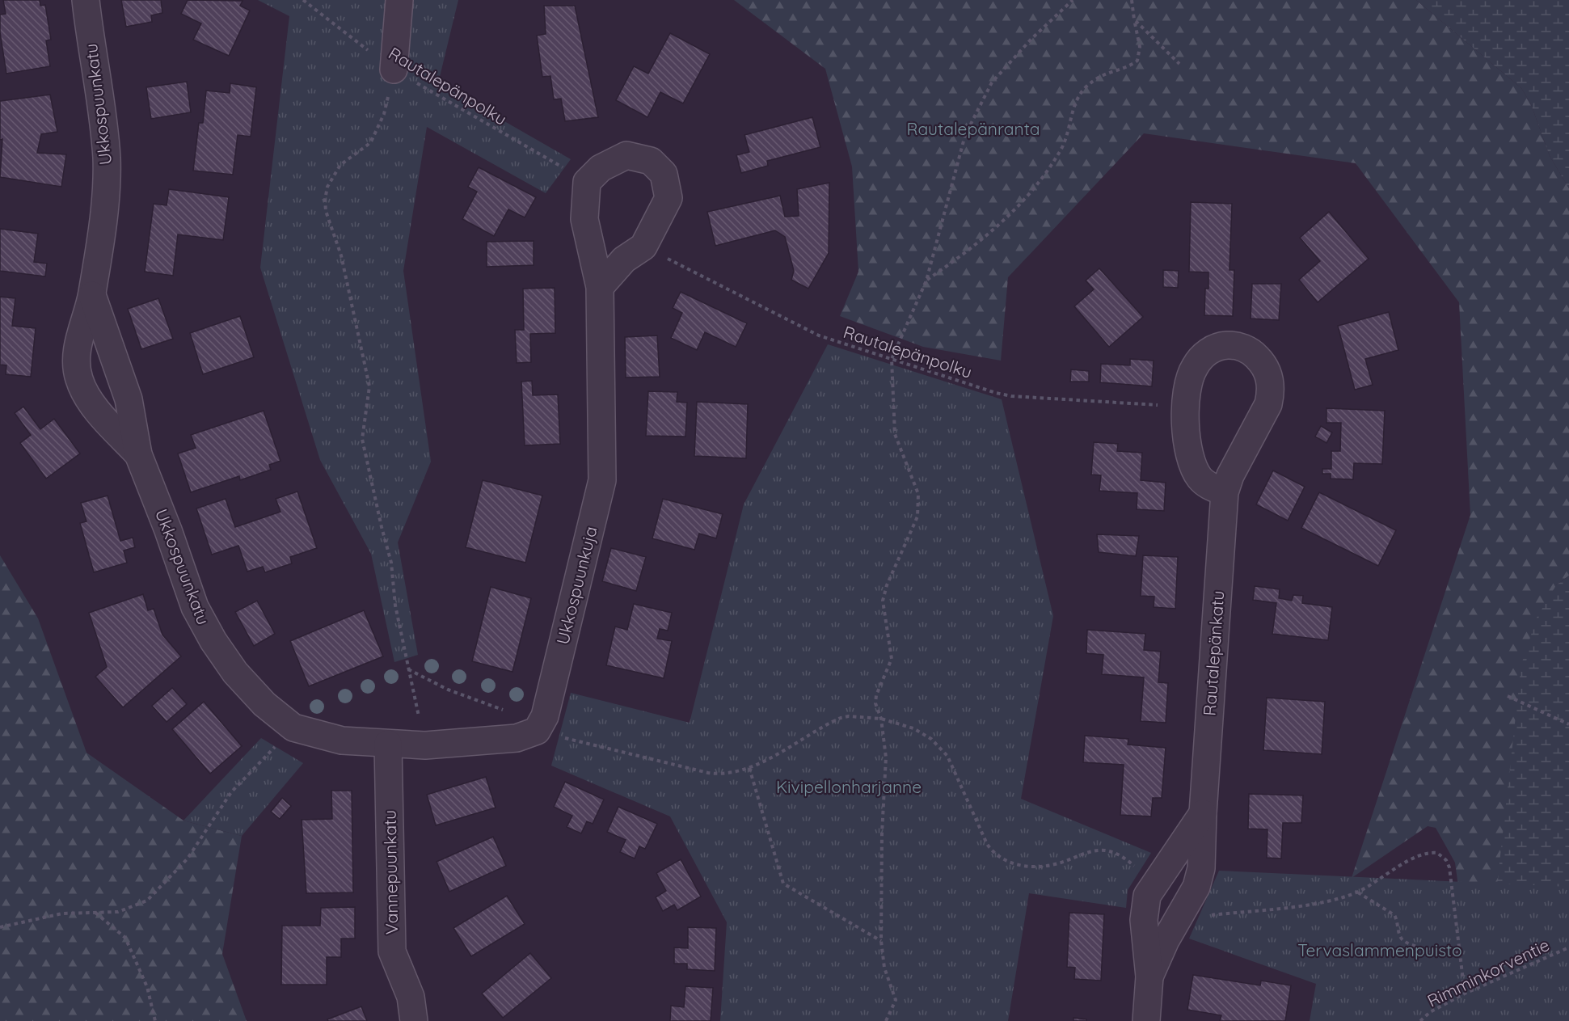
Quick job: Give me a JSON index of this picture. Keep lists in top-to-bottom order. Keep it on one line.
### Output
{"streets":{"street":["Ukkospuunkatu","Ukkospuunkuja","Rautalepänkatu","Vannepuunkatu"],"path":["Rautalepänpolku","Rimminkorventie"]},"crossings":[["Rautalepänpolku","Ukkospuunkuja"],["Rautalepänpolku","Rautalepänkatu"],["Ukkospuunkatu","Vannepuunkatu"]],"parks":["Rautalepänranta","Kivipellonharjanne","Tervaslammenpuisto"]}
